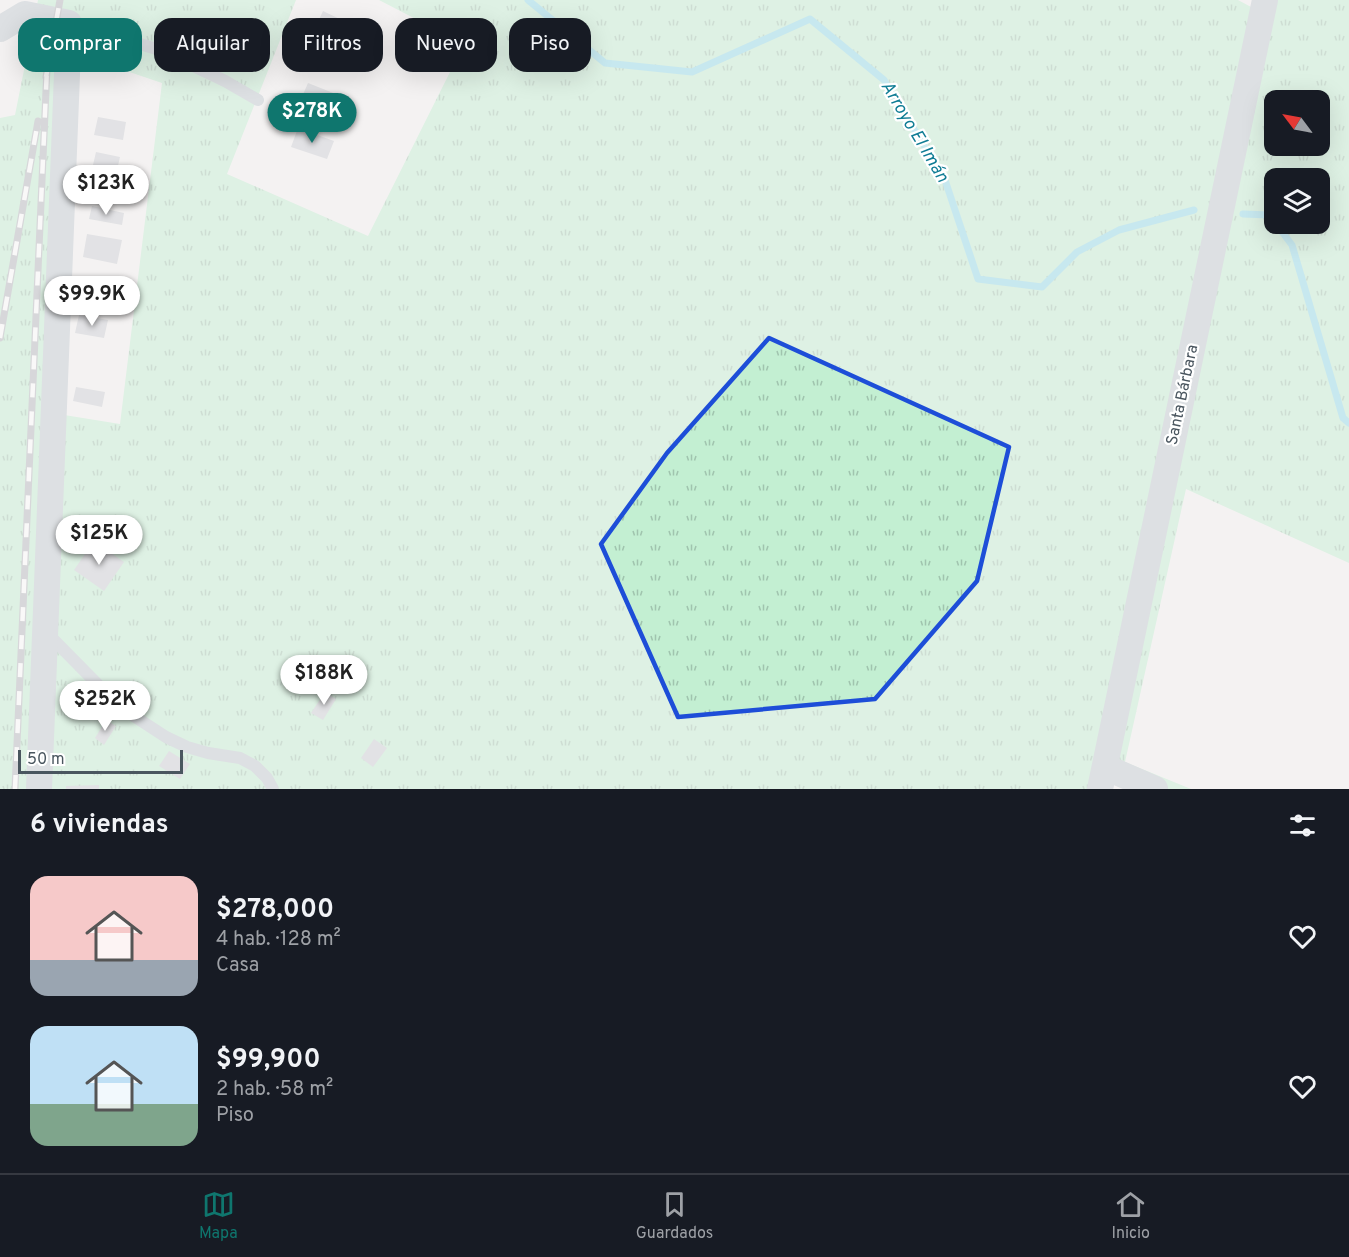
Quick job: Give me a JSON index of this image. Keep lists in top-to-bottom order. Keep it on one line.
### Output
{"streets":{"street":["Santa Bárbara"]},"water":["Arroyo El Imán"],"scale_bar":"50 m","north":"top left","page":{"chip":["Comprar","Alquilar","Filtros","Nuevo","Piso"],"price":["$278K","$123K","$99.9K","$125K","$188K","$252K"],"scale":"50 m","heading":"6 viviendas","list":[{"name":"$278,000","note":"4 hab. · 128 m² · Casa"},{"name":"$99,900","note":"2 hab. · 58 m² · Piso"}],"tabs":["Mapa","Guardados","Inicio"]}}
